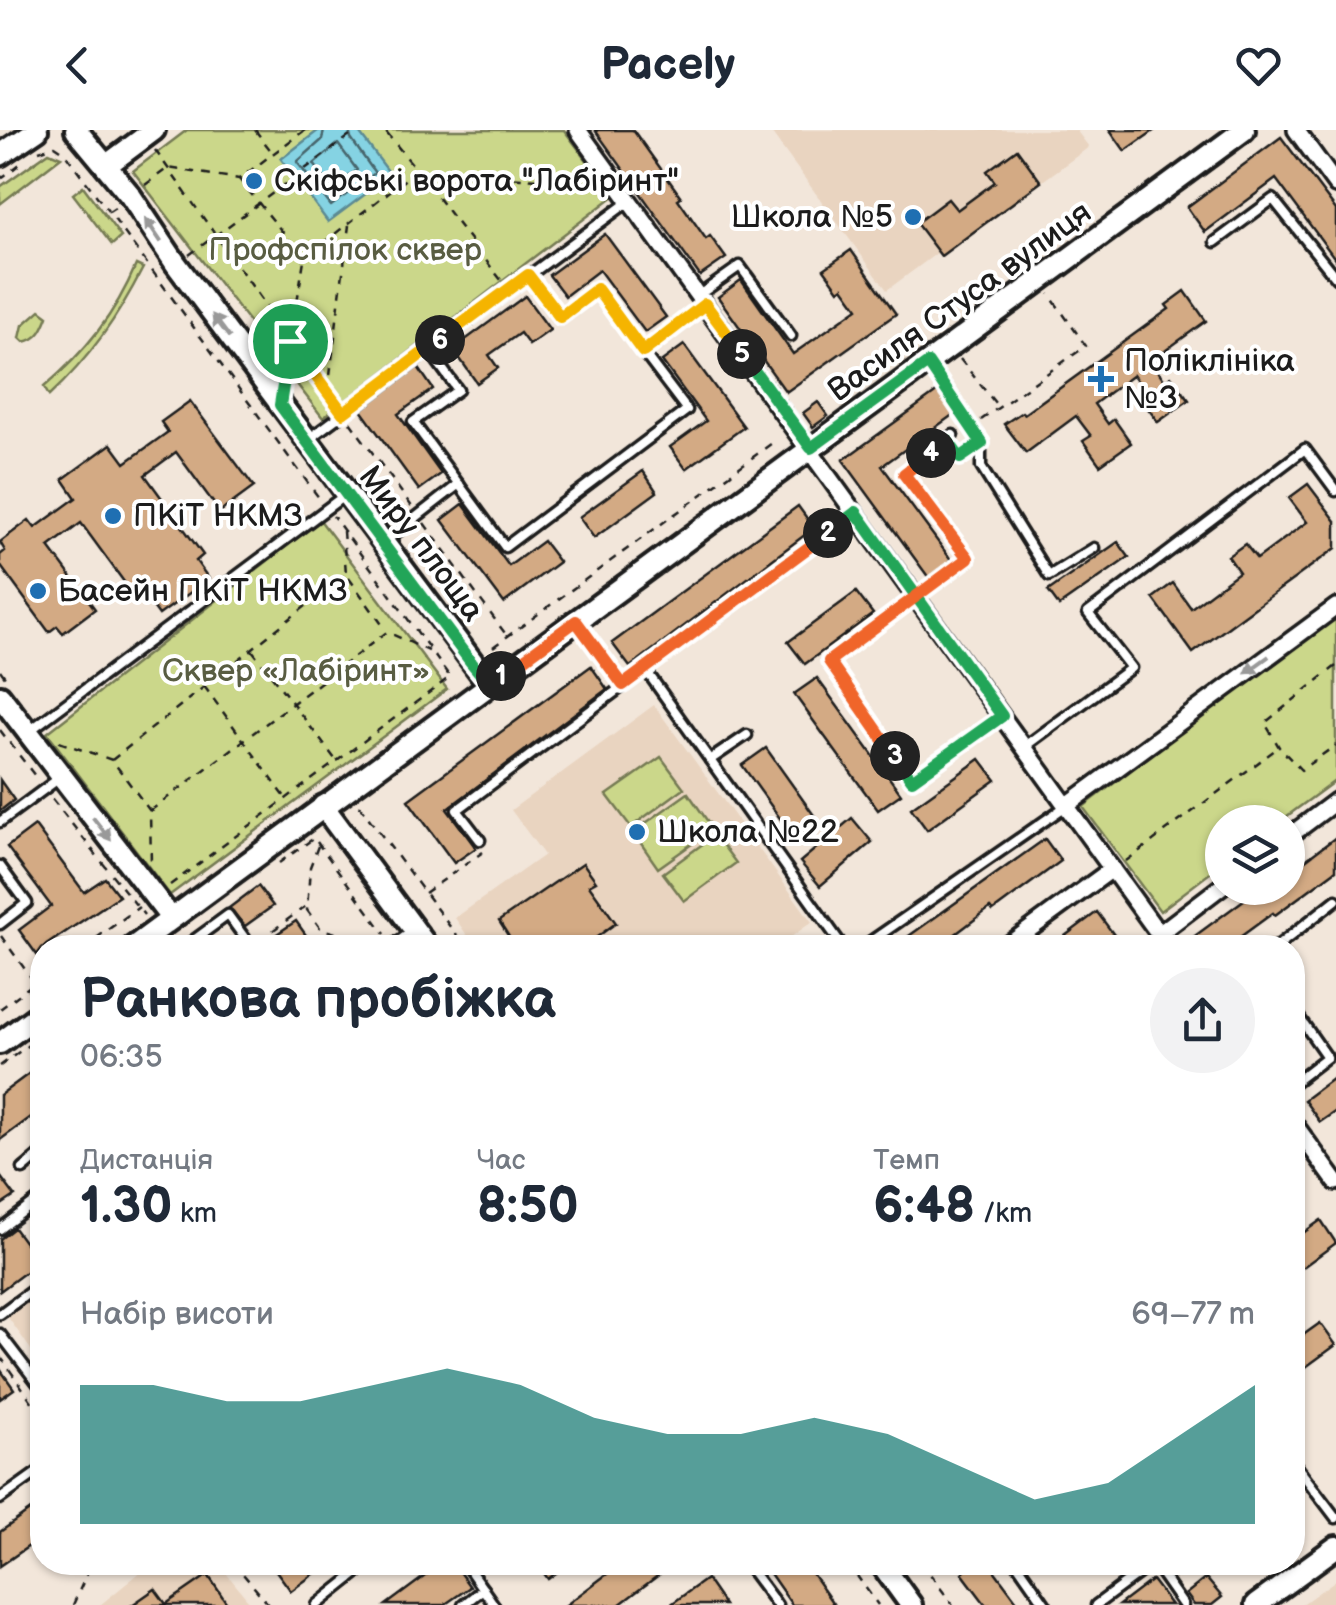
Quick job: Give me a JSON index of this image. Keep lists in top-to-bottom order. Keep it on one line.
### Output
{"streets":{"street":["Василя Стуса вулиця","Миру площа"]},"crossings":[["Василя Стуса вулиця","Миру площа"]],"one_way":["Миру площа"],"parks":["Профспілок сквер","Сквер «Лабіринт»"],"places":{"other":["Скіфські ворота \"Лабіринт\"","Школа №5","ПКіТ НКМЗ","Басейн ПКіТ НКМЗ","Школа №22"],"health":["Поліклініка №3"]},"page":{"header":"Pacely","pins":["6","5","4","2","1","3"],"heading":["Ранкова пробіжка","06:35"],"stats":[["Дистанція","1.30 km"],["Час","8:50"],["Темп","6:48 /km"]],"chart":["Набір висоти","69–77 m"]}}
